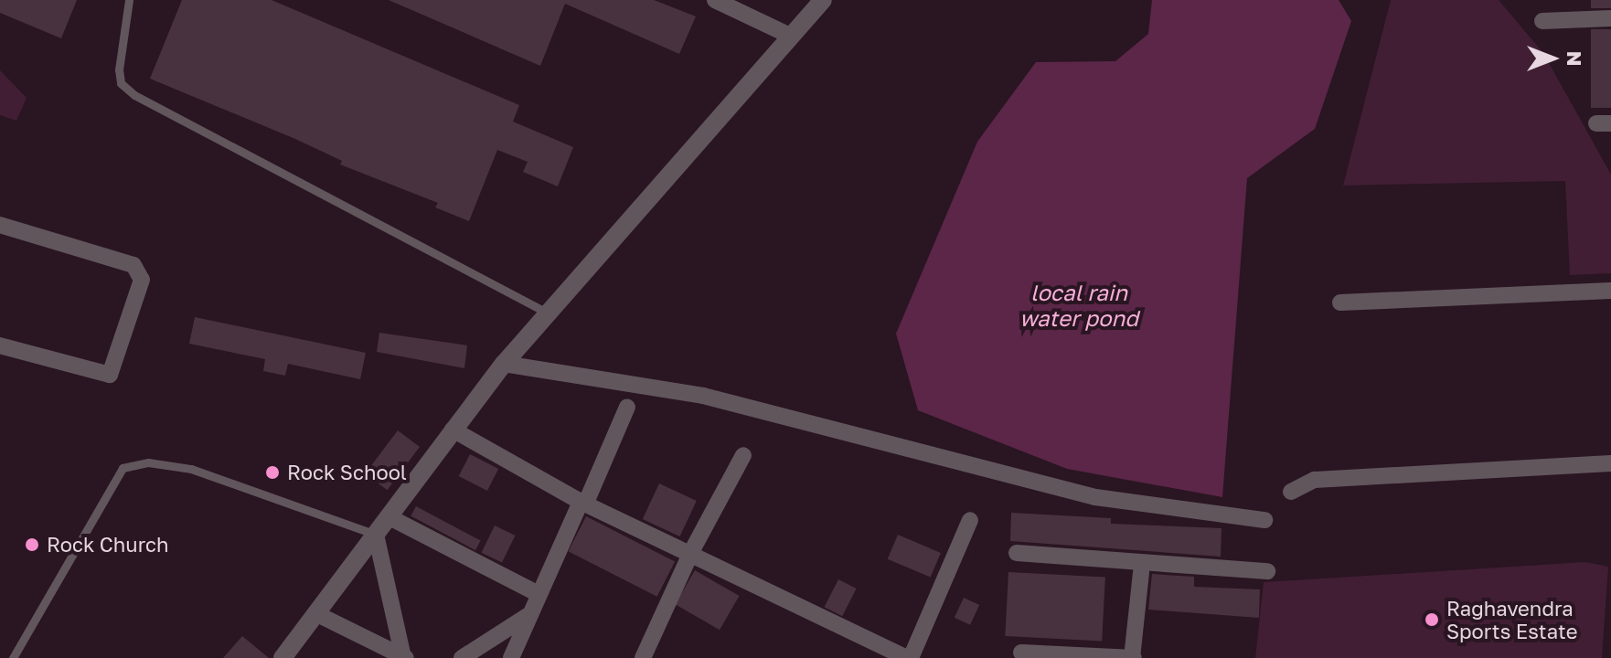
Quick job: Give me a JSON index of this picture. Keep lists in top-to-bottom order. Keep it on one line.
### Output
{"water":["local rain water pond"],"places":["Rock School","Rock Church","Raghavendra Sports Estate"],"north":"right"}
